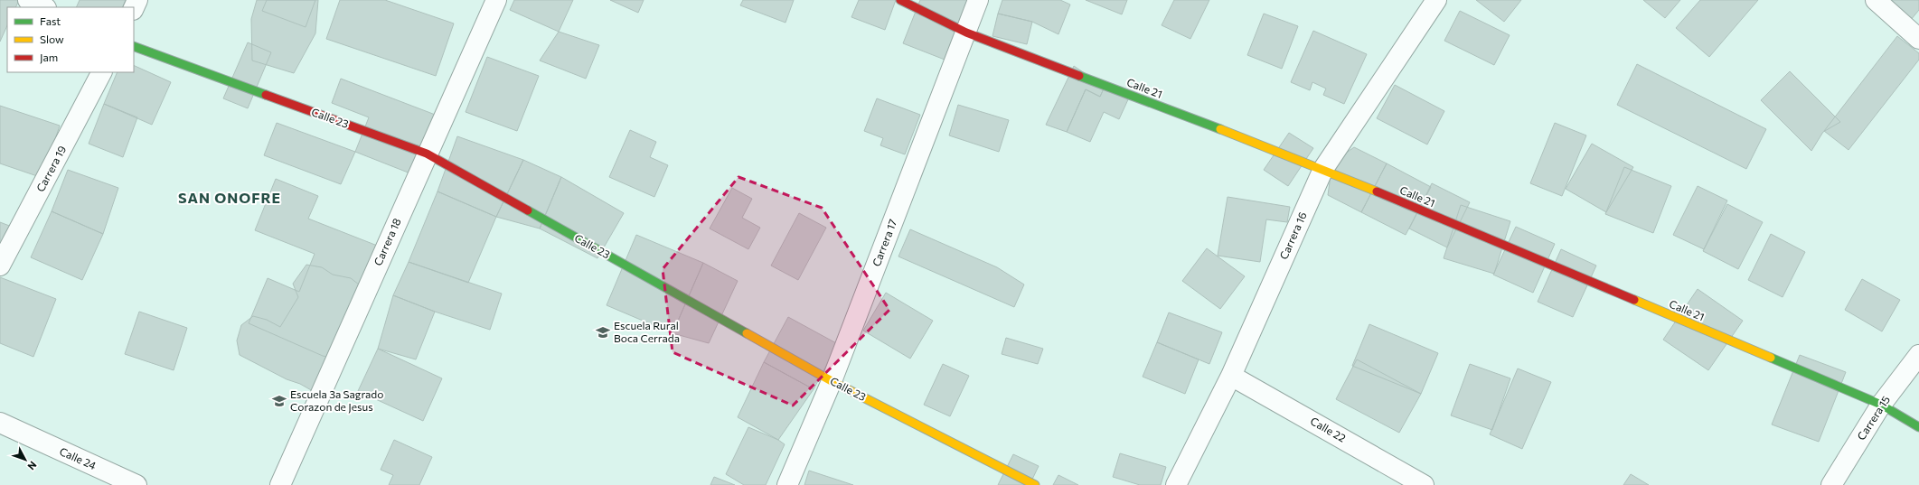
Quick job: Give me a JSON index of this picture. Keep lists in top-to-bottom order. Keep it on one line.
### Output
{"streets":{"street":["Calle 21","Calle 23","Carrera 19","Carrera 16","Carrera 18","Carrera 17","Carrera 15","Calle 22","Calle 24"]},"crossings":[["Calle 21","Carrera 16"],["Calle 21","Carrera 17"],["Calle 21","Carrera 15"],["Calle 23","Carrera 18"],["Calle 23","Carrera 17"],["Carrera 16","Calle 22"]],"districts":["SAN ONOFRE"],"places":{"school or university":["Escuela Rural Boca Cerrada","Escuela 3a Sagrado Corazon de Jesus"]},"legend":["Fast","Slow","Jam"],"north":"bottom right"}
